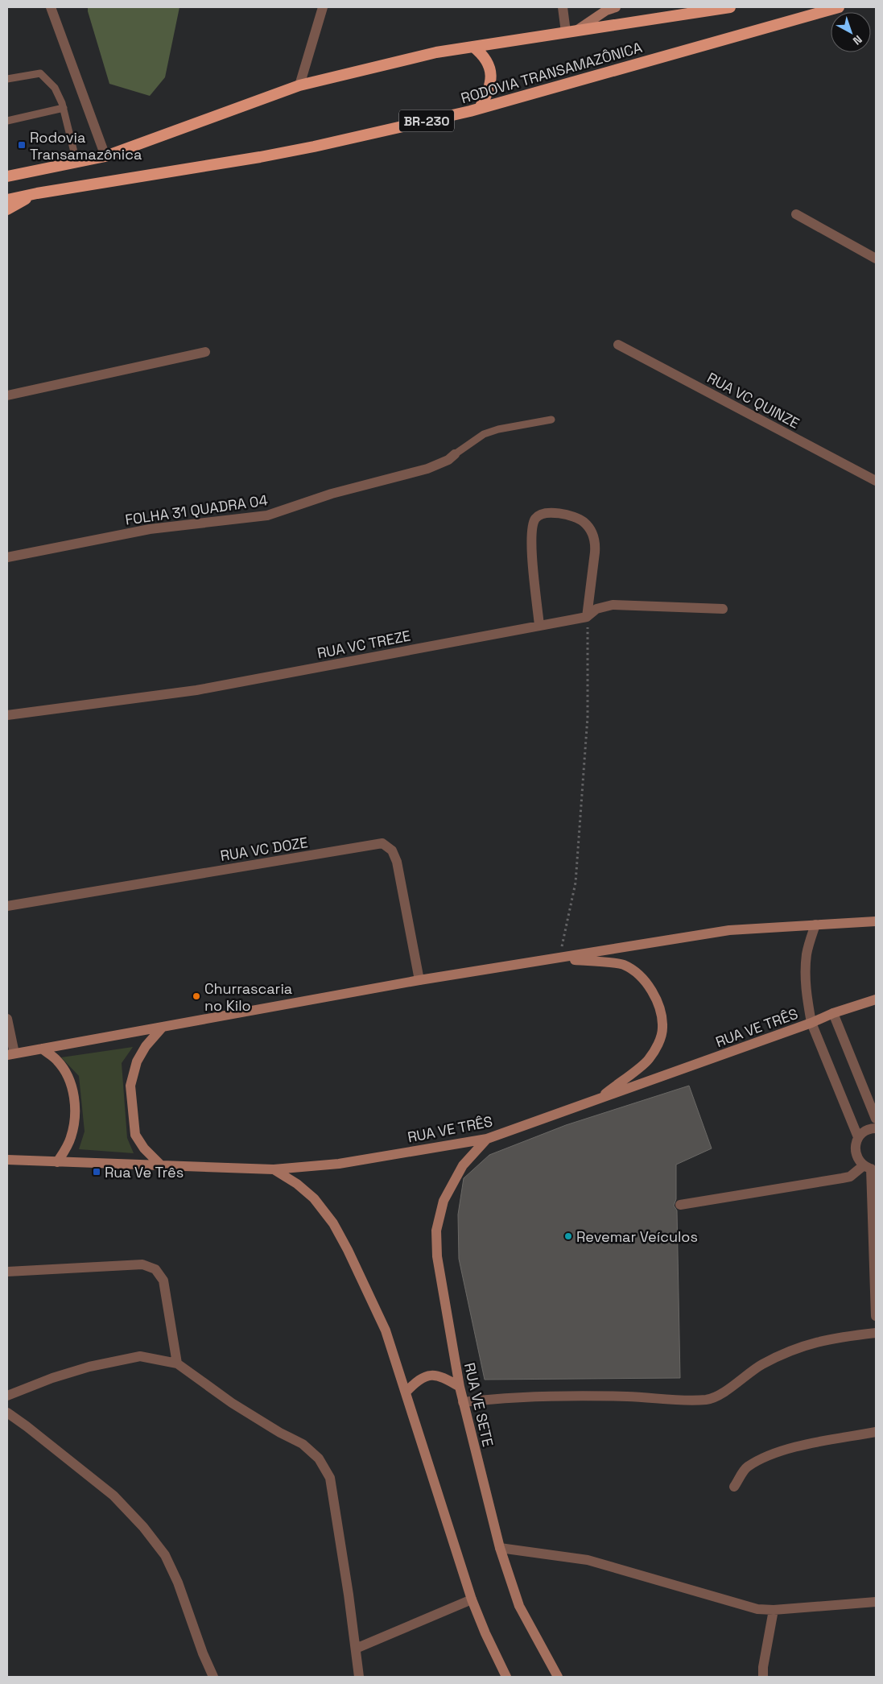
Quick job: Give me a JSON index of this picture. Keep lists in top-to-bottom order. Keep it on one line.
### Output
{"streets":{"highway":["RODOVIA TRANSAMAZÔNICA","BR-230"],"main road":["RUA VE TRÊS","RUA VE SETE"],"street":["RUA VC QUINZE","FOLHA 31 QUADRA 04","RUA VC TREZE","RUA VC DOZE"]},"crossings":[["RUA VE TRÊS","RUA VE SETE"]],"places":{"transit":["Rodovia Transamazônica","Rua Ve Três"],"other":["Churrascaria no Kilo","Revemar Veículos"]},"north":"bottom right"}
